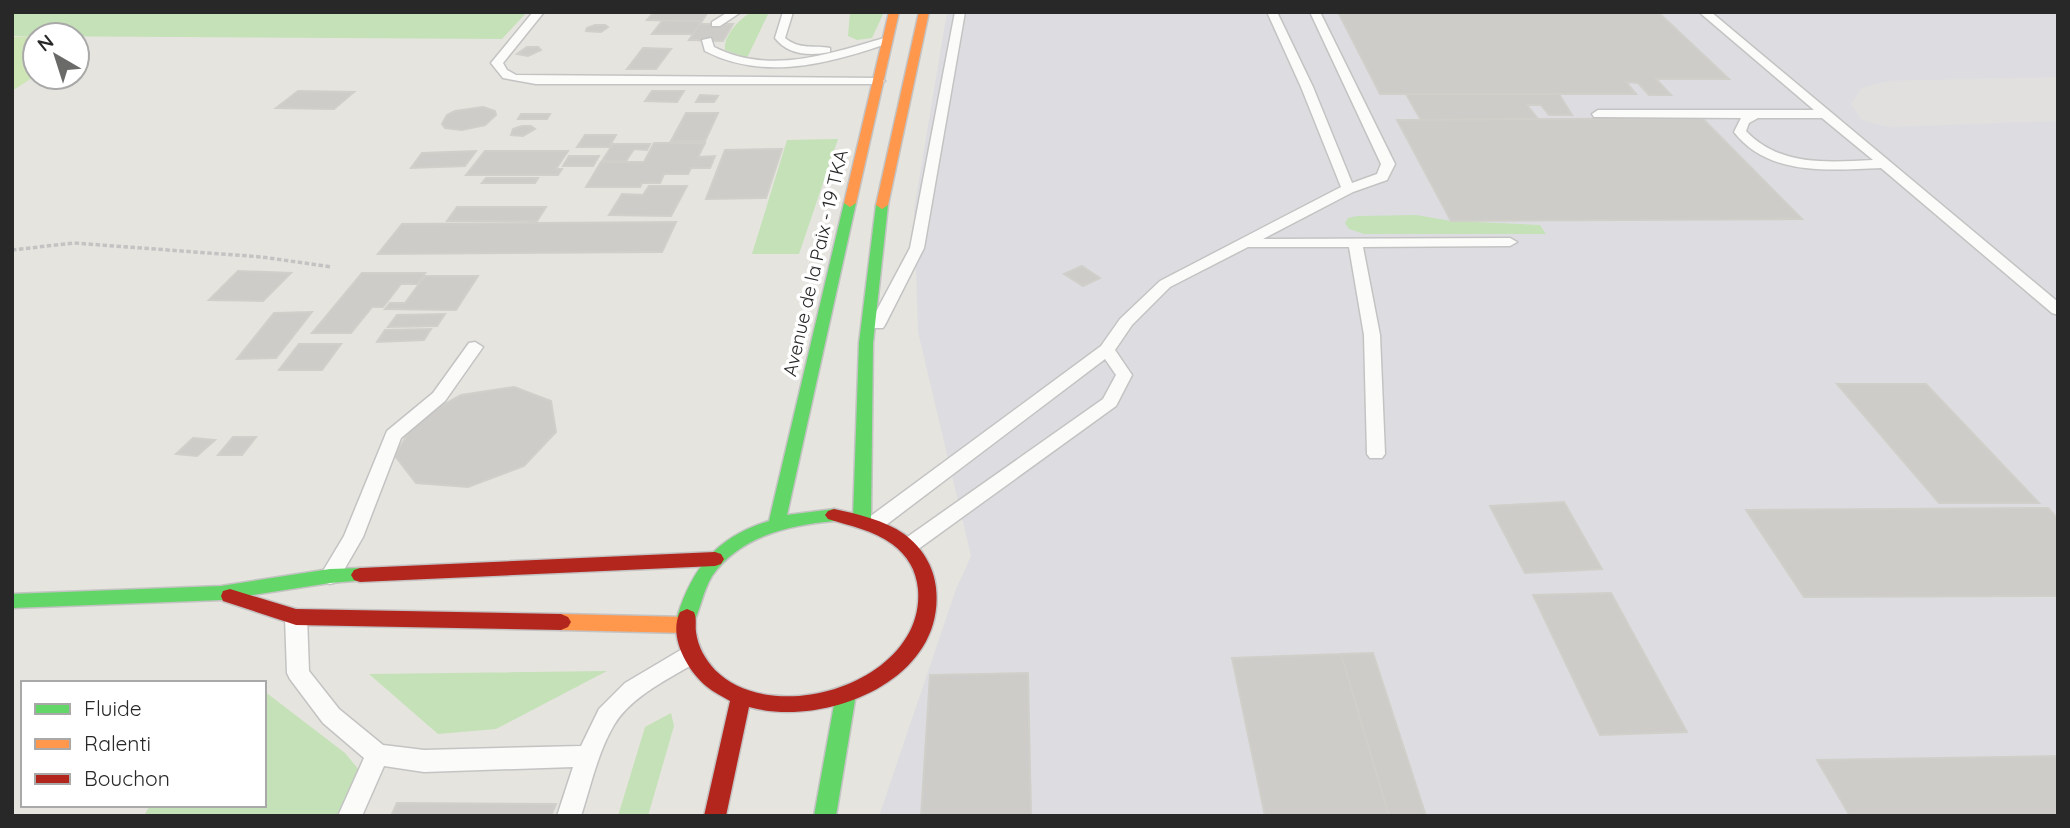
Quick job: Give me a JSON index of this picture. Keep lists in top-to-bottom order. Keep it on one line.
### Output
{"streets":{"main road":["Avenue de la Paix - 19 TKA"]},"legend":["Fluide","Ralenti","Bouchon"],"north":"top left"}
